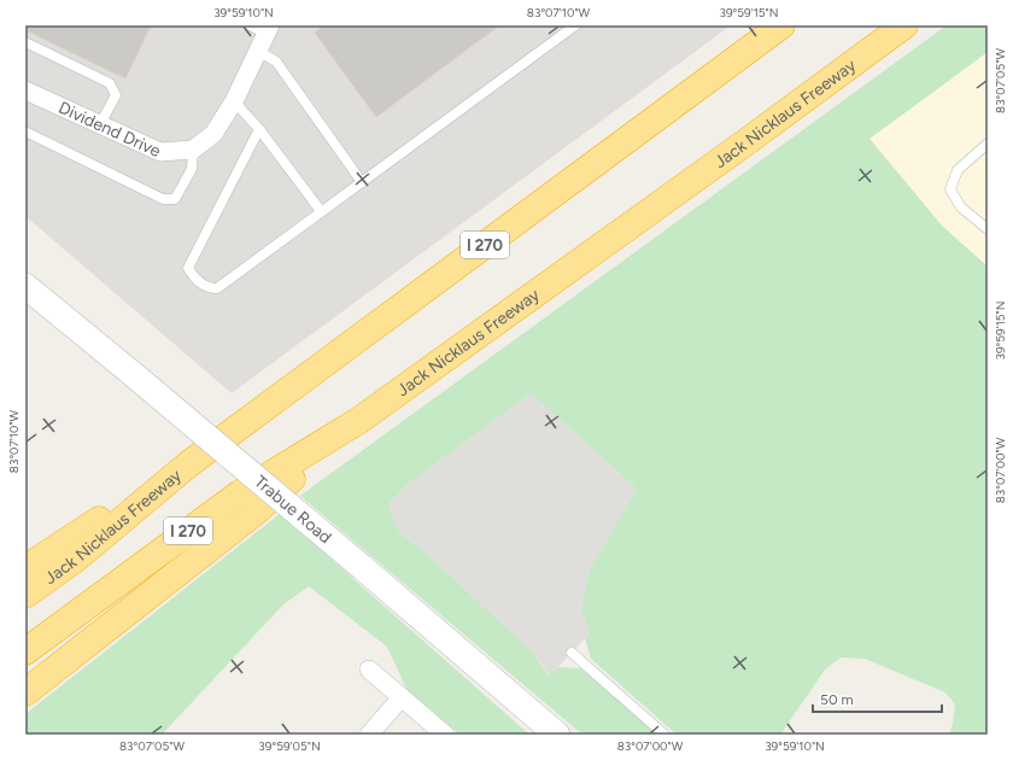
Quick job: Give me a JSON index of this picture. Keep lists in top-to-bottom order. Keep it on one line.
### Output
{"streets":{"highway":["Jack Nicklaus Freeway","I 270"],"main road":["Trabue Road"],"street":["Dividend Drive"]},"scale_bar":"50 m","coordinates":["39°59'10\"N","83°07'10\"W","39°59'15\"N","83°07'05\"W","83°07'00\"W","39°59'05\"N"]}
